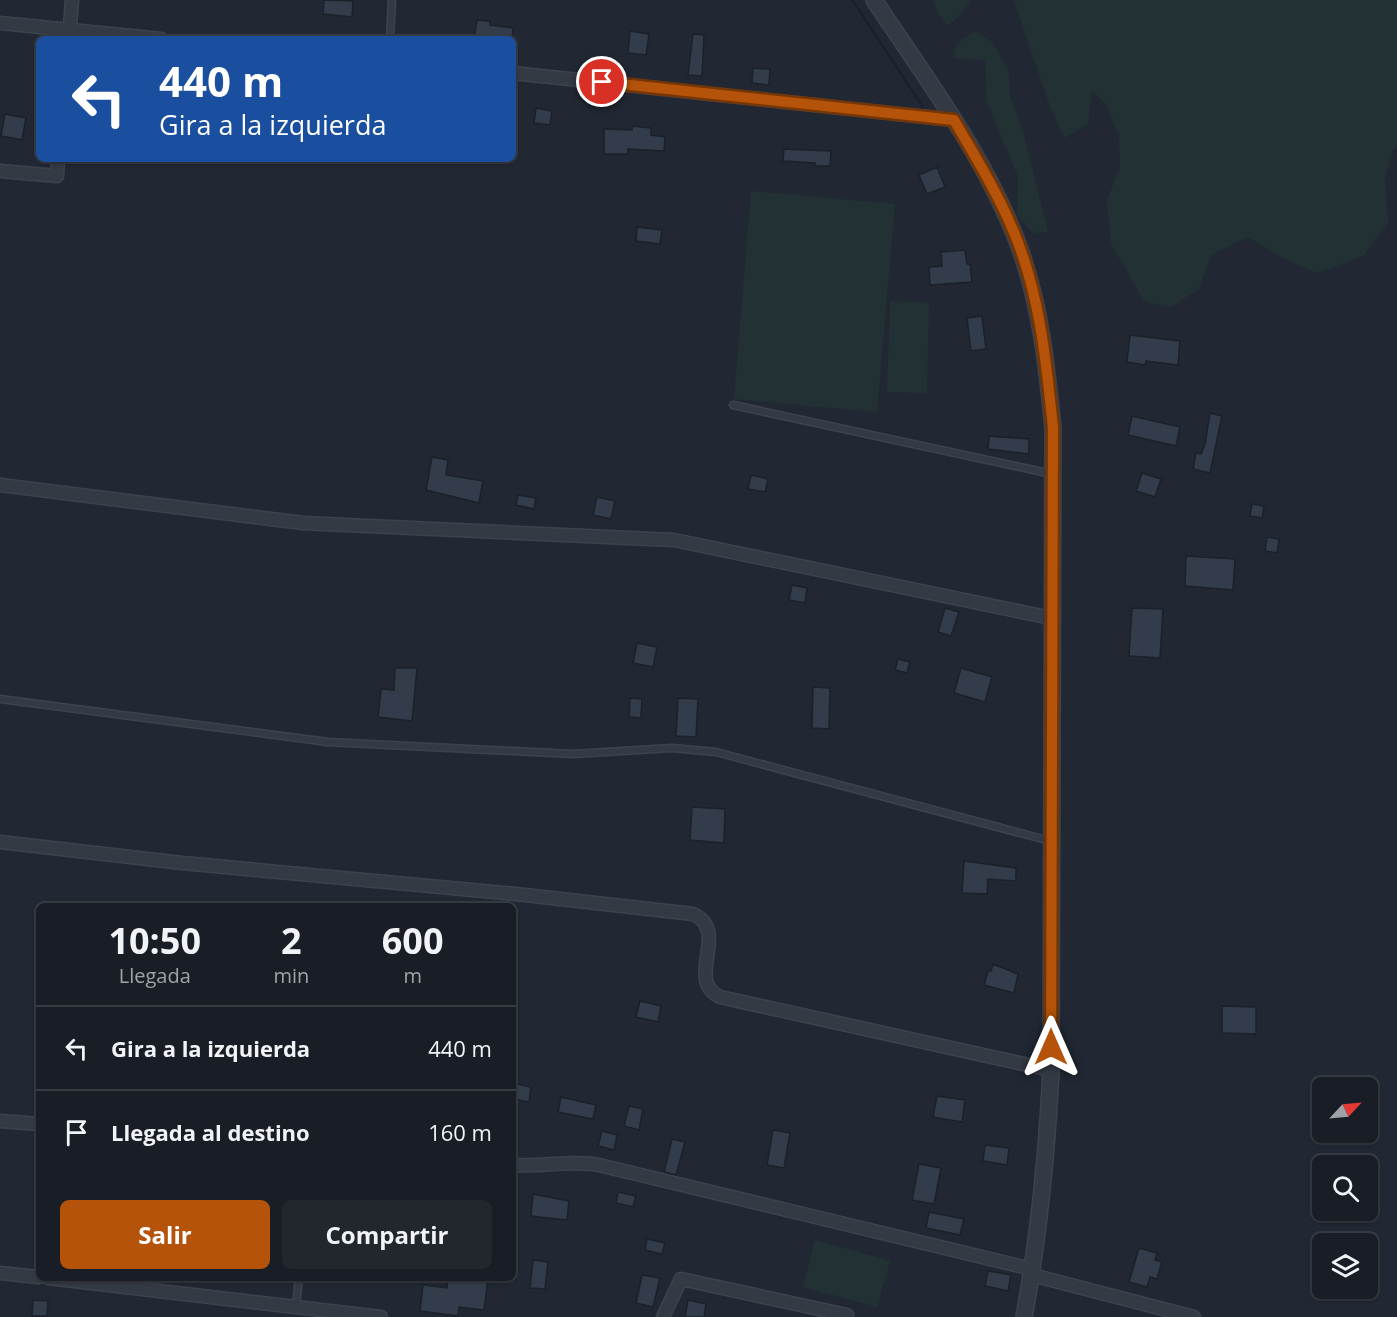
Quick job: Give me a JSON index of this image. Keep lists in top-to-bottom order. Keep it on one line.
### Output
{"north":"top right","page":{"turn":["440 m","Gira a la izquierda"],"eta":["10:50","Llegada","2","min","600","m"],"list":[{"name":"Gira a la izquierda","value":"440 m"},{"name":"Llegada al destino","value":"160 m"}],"buttons":["Salir","Compartir"]}}
